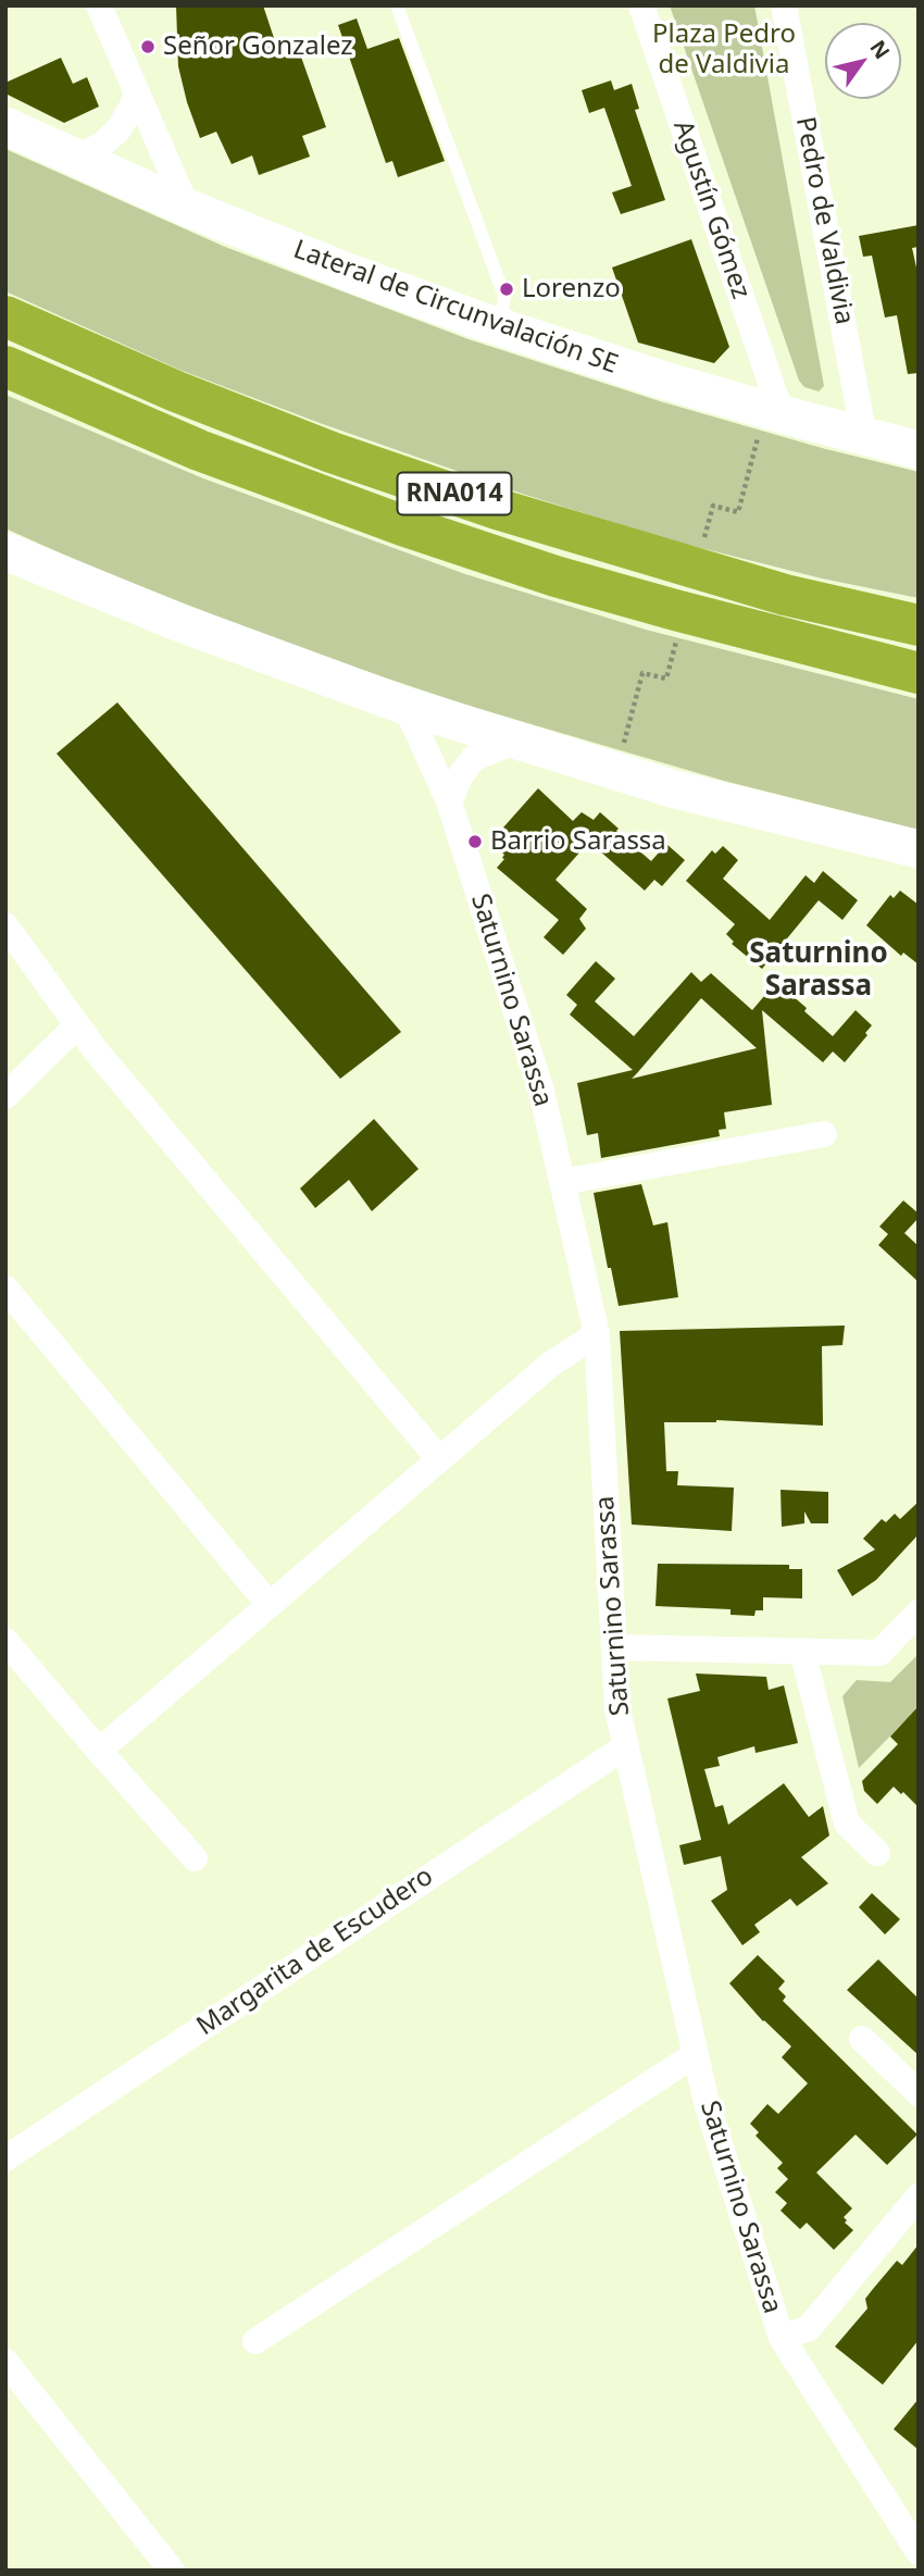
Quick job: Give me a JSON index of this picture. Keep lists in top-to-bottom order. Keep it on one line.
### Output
{"streets":{"highway":["RNA014"],"street":["Agustín Gómez","Pedro de Valdivia","Lateral de Circunvalación SE","Saturnino Sarassa","Margarita de Escudero"]},"crossings":[["Agustín Gómez","Lateral de Circunvalación SE"],["Pedro de Valdivia","Lateral de Circunvalación SE"],["Saturnino Sarassa","Margarita de Escudero"]],"districts":["Saturnino Sarassa"],"parks":["Plaza Pedro de Valdivia"],"places":["Señor Gonzalez","Lorenzo","Barrio Sarassa"],"north":"top right"}
